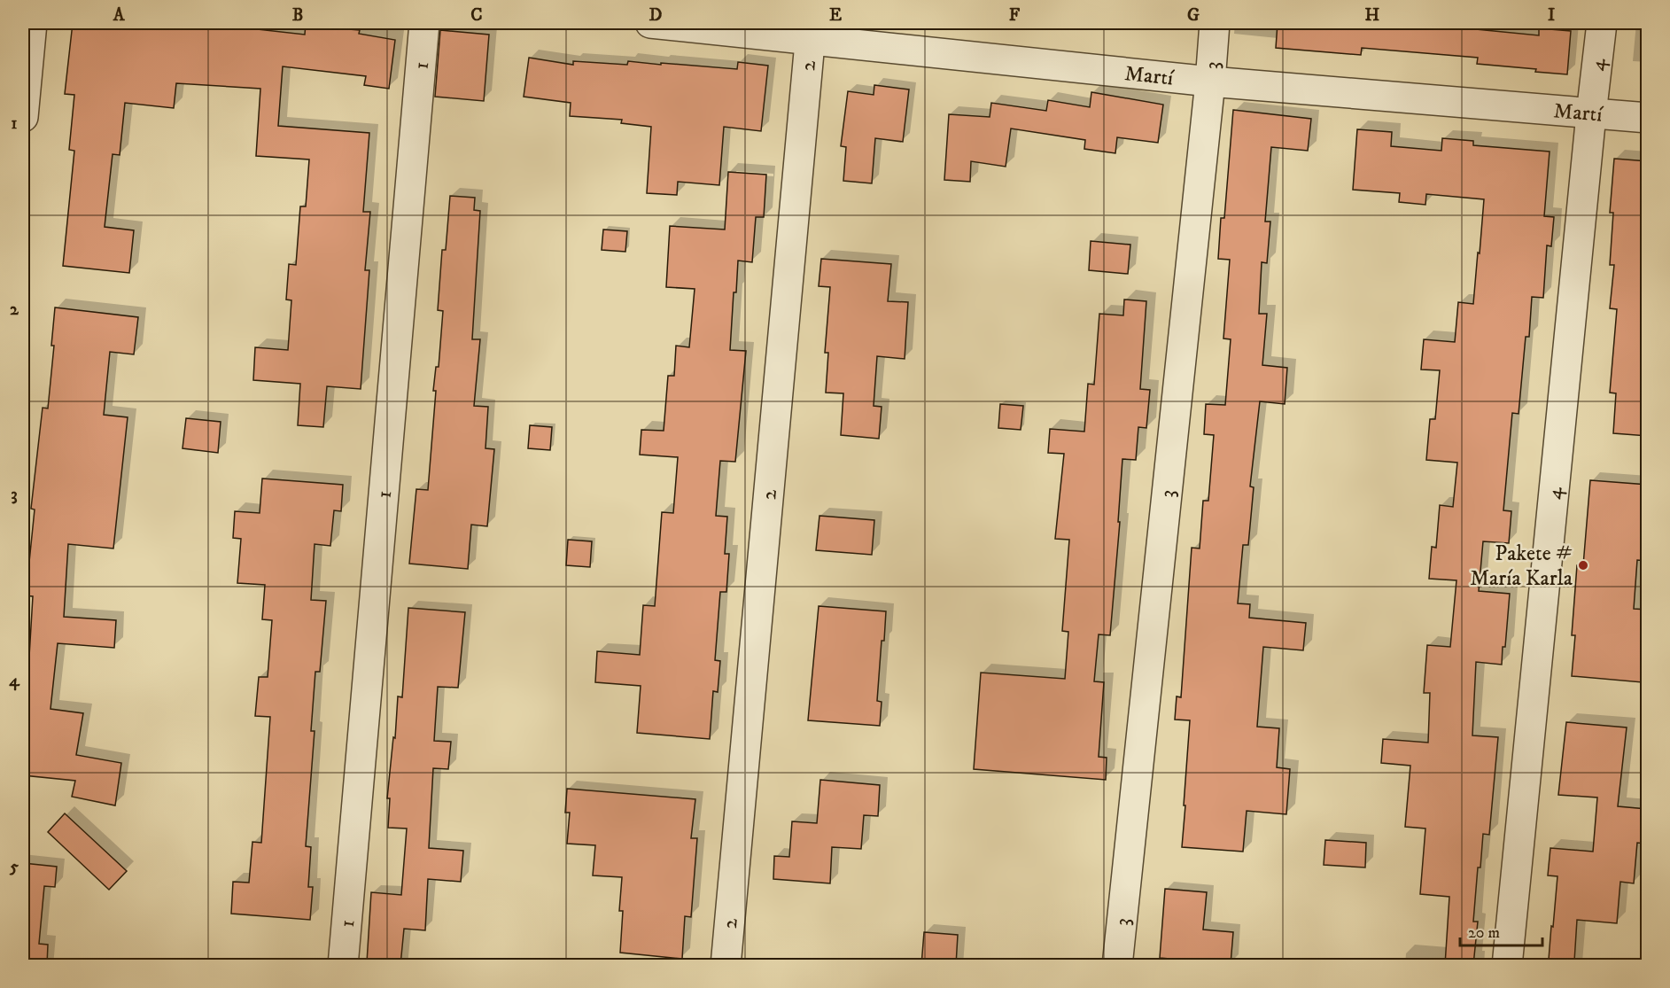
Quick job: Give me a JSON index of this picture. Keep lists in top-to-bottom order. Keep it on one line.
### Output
{"streets":{"street":["1","2","3","4","Martí"]},"crossings":[["2","Martí"],["3","Martí"],["4","Martí"]],"places":["Pakete # María Karla"],"scale_bar":"20 m","grid":{"columns":["A","B","C","D","E","F","G","H","I"],"rows":["1","2","3","4","5"]}}
